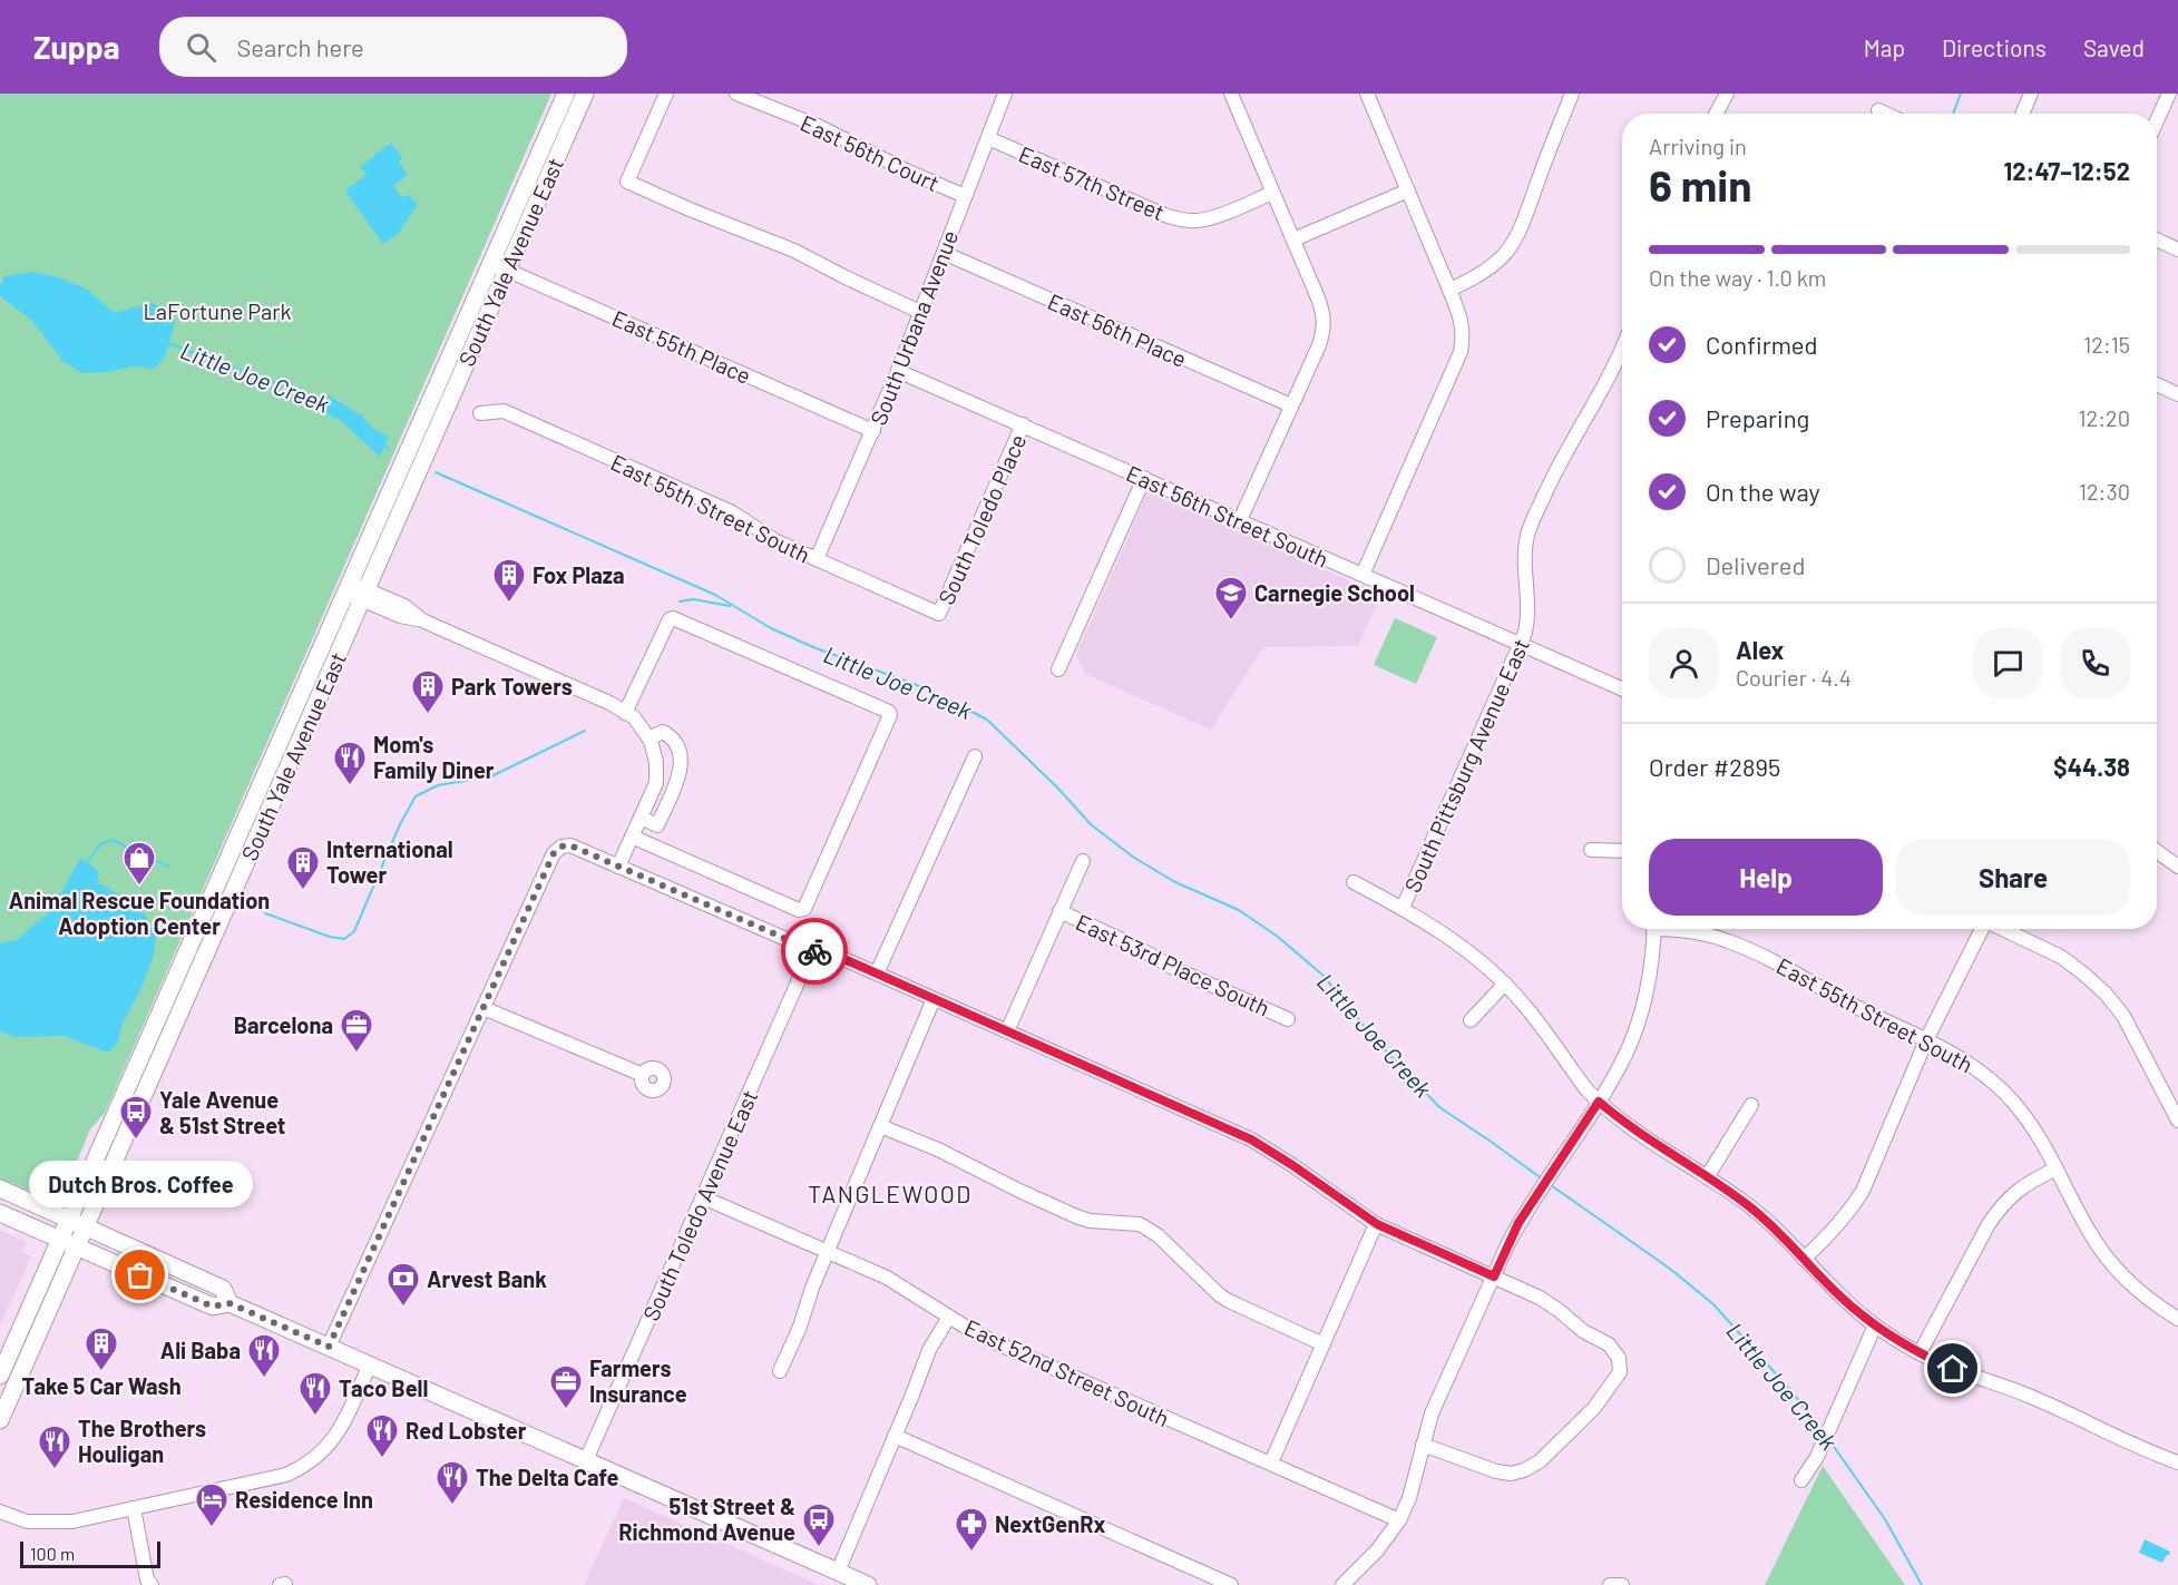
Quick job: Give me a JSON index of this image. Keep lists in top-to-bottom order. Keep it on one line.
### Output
{"streets":{"main road":["South Yale Avenue East"],"street":["East 56th Court","East 57th Street","South Urbana Avenue","East 56th Place","East 55th Place","East 55th Street South","East 56th Street South","South Toledo Place","South Pittsburg Avenue East","East 53rd Place South","South Toledo Avenue East","East 52nd Street South"]},"crossings":[["East 56th Court","South Urbana Avenue"],["East 57th Street","South Urbana Avenue"],["South Yale Avenue East","East 55th Place"],["South Urbana Avenue","East 56th Place"],["South Urbana Avenue","East 55th Place"],["South Urbana Avenue","East 55th Street South"],["South Urbana Avenue","East 56th Street South"],["East 55th Street South","South Toledo Place"],["East 56th Street South","South Toledo Place"],["East 56th Street South","South Pittsburg Avenue East"],["South Toledo Avenue East","East 52nd Street South"]],"districts":["TANGLEWOOD"],"water":["Little Joe Creek"],"parks":["LaFortune Park"],"places":{"building":["Fox Plaza","Park Towers","International Tower","Take 5 Car Wash"],"school or university":["Carnegie School"],"restaurant":["Mom's Family Diner","Ali Baba","Taco Bell","Red Lobster","The Brothers Houligan","The Delta Cafe"],"shop":["Animal Rescue Foundation Adoption Center"],"office":["Barcelona","Farmers Insurance"],"bus stop":["Yale Avenue & 51st Street","51st Street & Richmond Avenue"],"other":["Dutch Bros. Coffee"],"bank":["Arvest Bank"],"hotel":["Residence Inn"],"pharmacy":["NextGenRx"]},"scale_bar":"100 m","page":{"header":"Zuppa","search":"Search here","nav":["Map","Directions","Saved"],"heading":["6 min","Arriving in","12:47–12:52"],"panel":["Alex","Courier · 4.4","Order #2895","$44.38"],"bar":"On the way · 1.0 km","list":[["Confirmed","12:15"],["Preparing","12:20"],["On the way","12:30"],"Delivered"],"buttons":["Help","Share"],"bubble":"Dutch Bros. Coffee","scale":"100 m"}}
